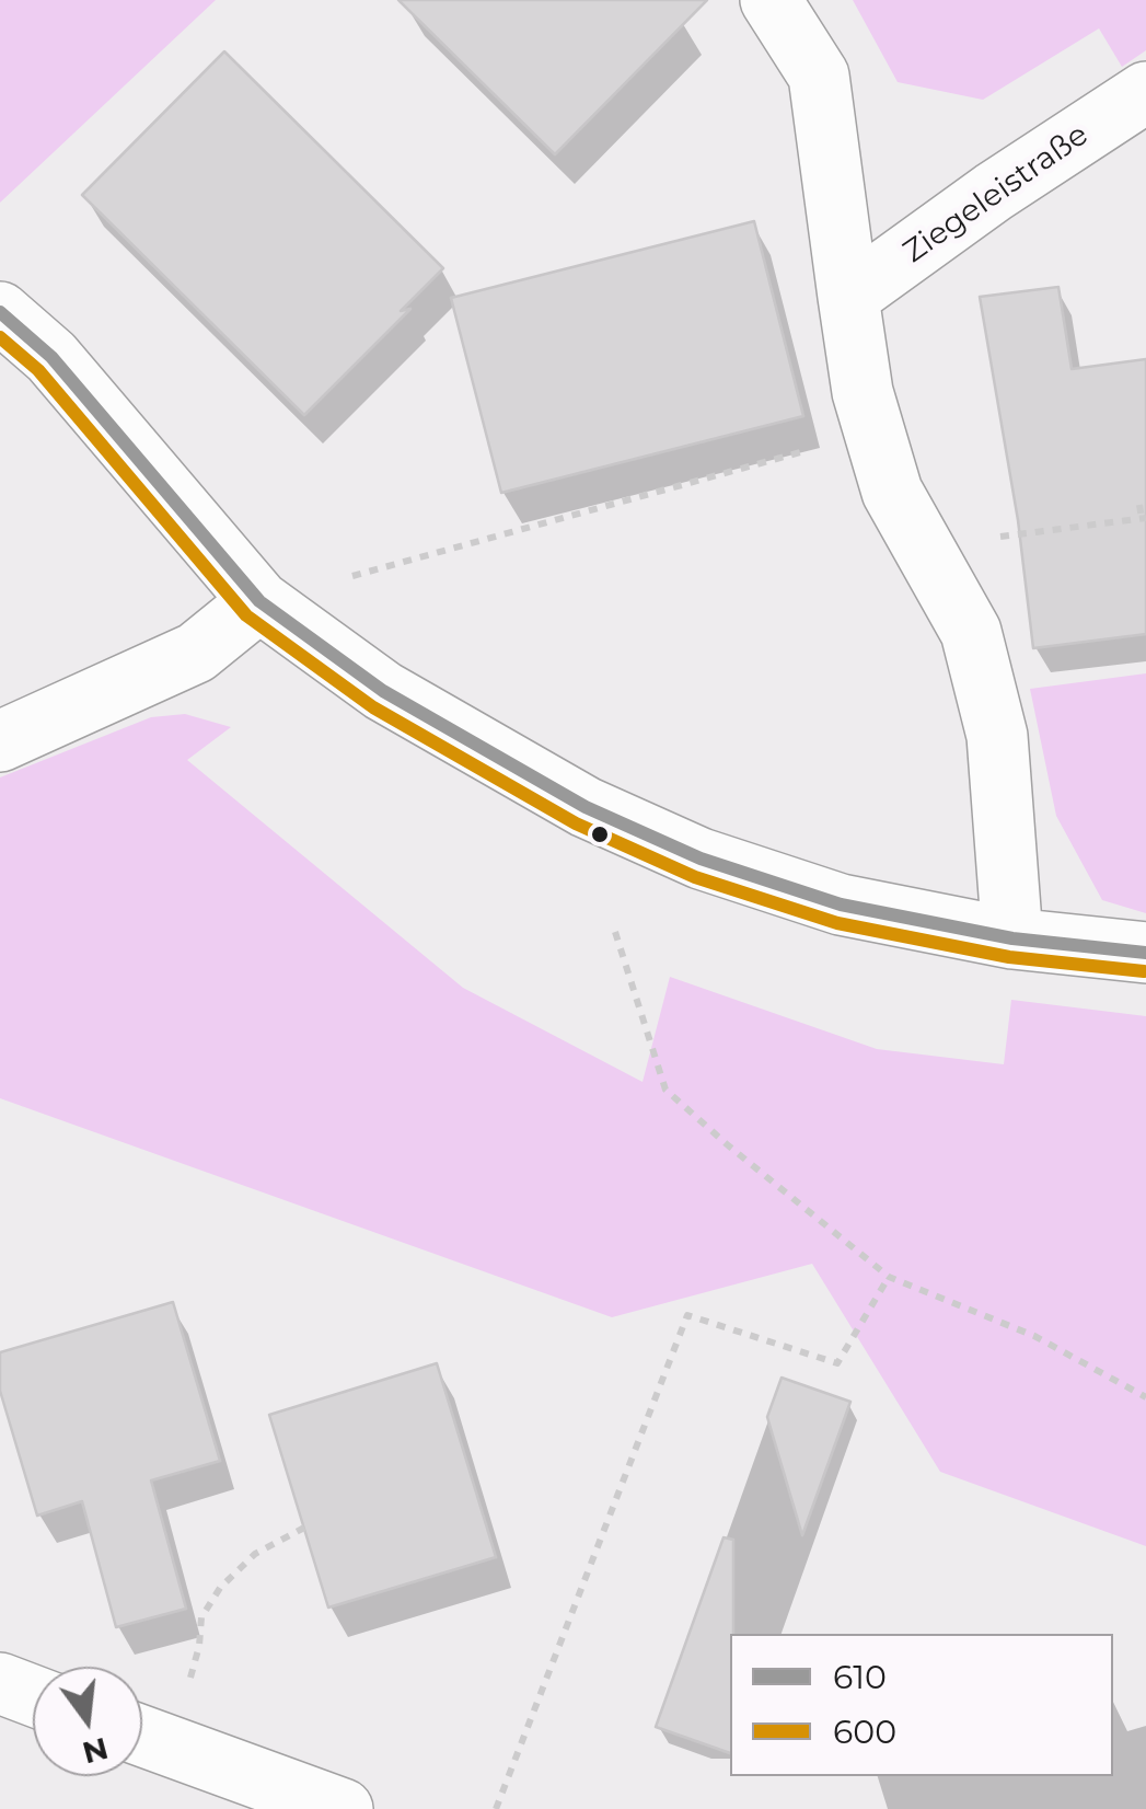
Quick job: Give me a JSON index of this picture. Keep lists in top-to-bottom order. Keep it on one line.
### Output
{"streets":{"street":["Ziegeleistraße"]},"lines":["transit line 610","transit line 600"],"legend":["610","600"],"north":"bottom"}
